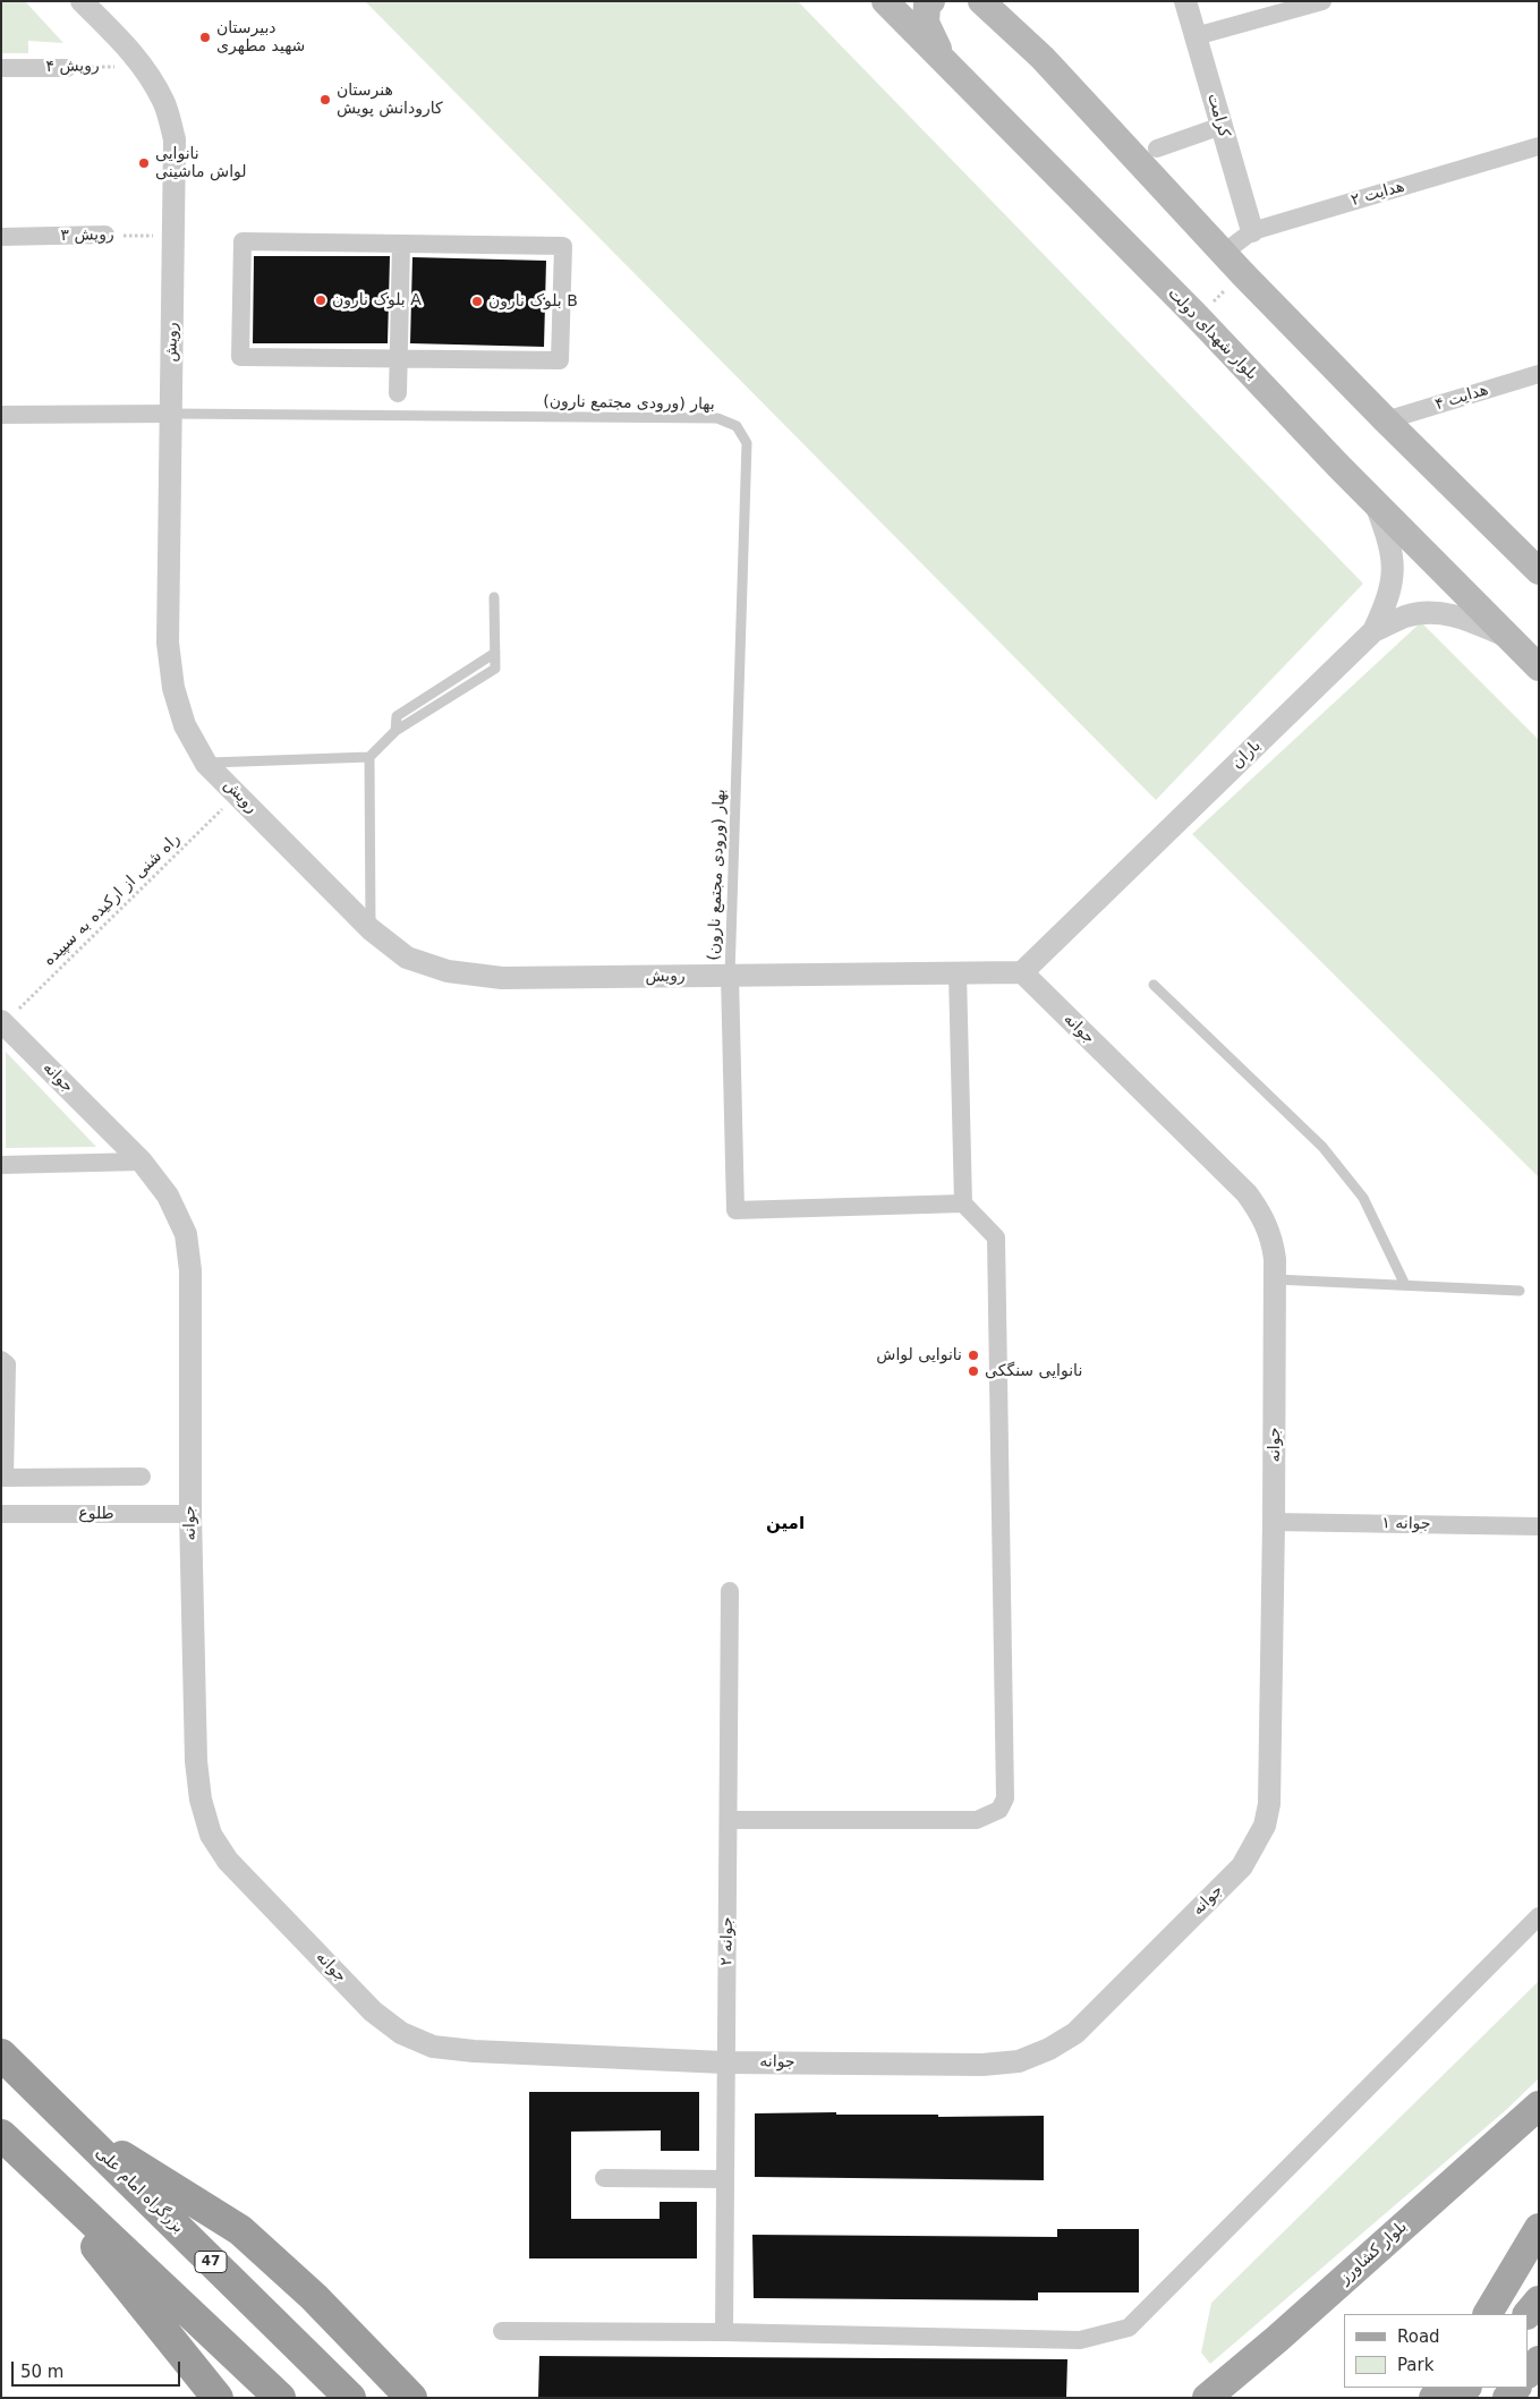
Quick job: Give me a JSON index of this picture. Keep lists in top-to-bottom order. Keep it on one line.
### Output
{"streets":{"highway":["بزرگراه امام علی","47"],"main road":["بلوار شهدای دولت","بلوار کشاورز"],"street":["رویش ۴","کرامت","هدایت ۲","رویش ۳","رویش","هدایت ۴","باران","جوانه","طلوع","جوانه ۱","جوانه ۲"],"lane":["بهار (ورودی مجتمع نارون)"],"path":["راه شنی از ارکیده به سپیده"]},"crossings":[["رویش ۴","رویش"],["کرامت","هدایت ۲"],["رویش ۳","رویش"],["بلوار شهدای دولت","باران"],["رویش","بهار (ورودی مجتمع نارون)"],["رویش","باران"],["رویش","راه شنی از ارکیده به سپیده"],["رویش","جوانه"],["باران","جوانه"],["راه شنی از ارکیده به سپیده","جوانه"],["جوانه","طلوع"],["جوانه","جوانه ۱"],["جوانه","جوانه ۲"]],"districts":["امین"],"places":["دبیرستان شهید مطهری","هنرستان کارودانش پویش","نانوایی لواش ماشینی","بلوک نارون A","بلوک نارون B","نانوایی لواش","نانوایی سنگکی"],"legend":["Road","Park"],"scale_bar":"50 m"}
